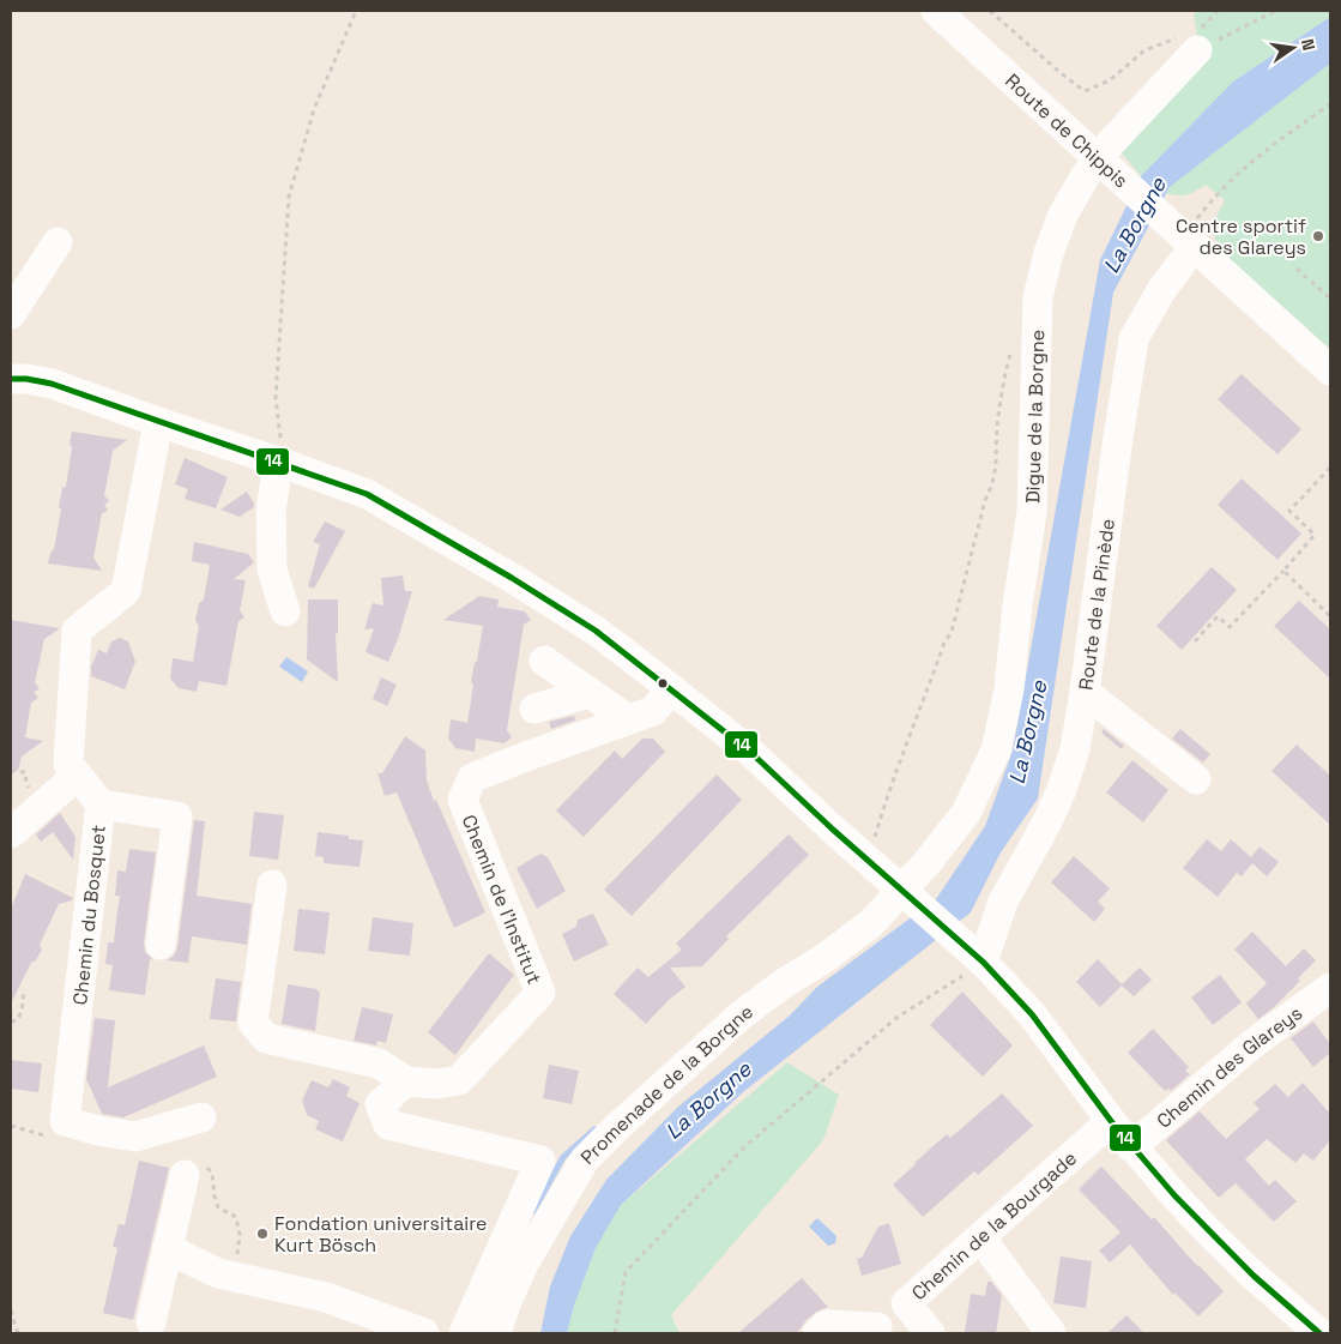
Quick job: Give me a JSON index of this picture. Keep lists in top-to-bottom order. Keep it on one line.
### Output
{"streets":{"street":["Route de Chippis","Digue de la Borgne","Route de la Pinède","Chemin de l'Institut","Chemin du Bosquet","Chemin des Glareys","Promenade de la Borgne","Chemin de la Bourgade"]},"crossings":[["Route de Chippis","Route de la Pinède"],["Digue de la Borgne","Promenade de la Borgne"]],"water":["La Borgne"],"places":["Centre sportif des Glareys","Fondation universitaire Kurt Bösch"],"lines":["transit line 14"],"north":"right"}
